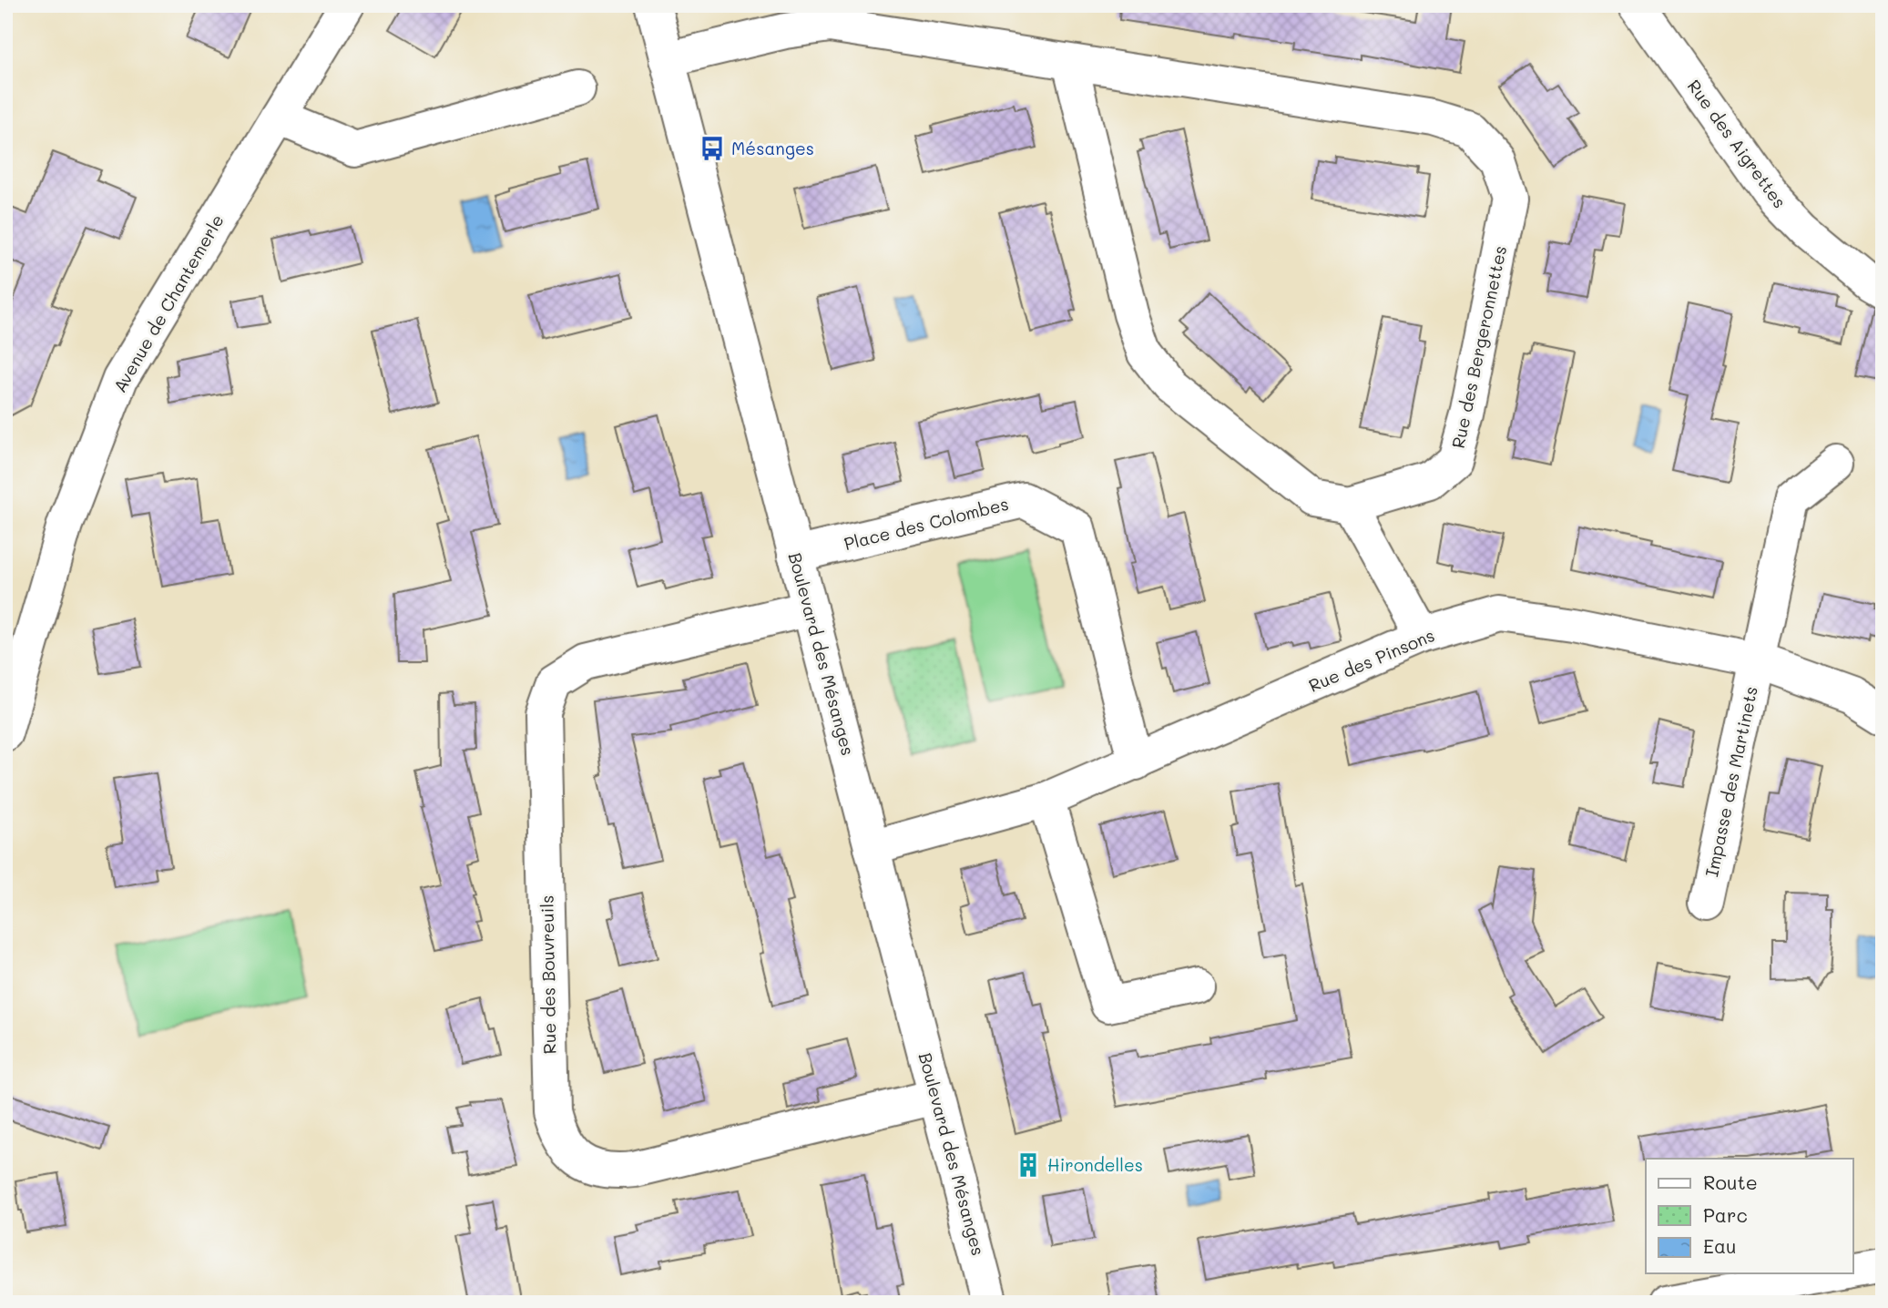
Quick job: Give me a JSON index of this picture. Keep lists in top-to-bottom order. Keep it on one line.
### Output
{"streets":{"street":["Rue des Aigrettes","Avenue de Chantemerle","Rue des Bergeronnettes","Place des Colombes","Boulevard des Mésanges","Rue des Pinsons","Impasse des Martinets","Rue des Bouvreuils"]},"crossings":[["Rue des Bergeronnettes","Boulevard des Mésanges"],["Place des Colombes","Boulevard des Mésanges"],["Place des Colombes","Rue des Pinsons"],["Boulevard des Mésanges","Rue des Pinsons"],["Boulevard des Mésanges","Rue des Bouvreuils"],["Rue des Pinsons","Impasse des Martinets"]],"places":{"bus stop":["Mésanges"],"building":["Hirondelles"]},"legend":["Route","Parc","Eau"]}
